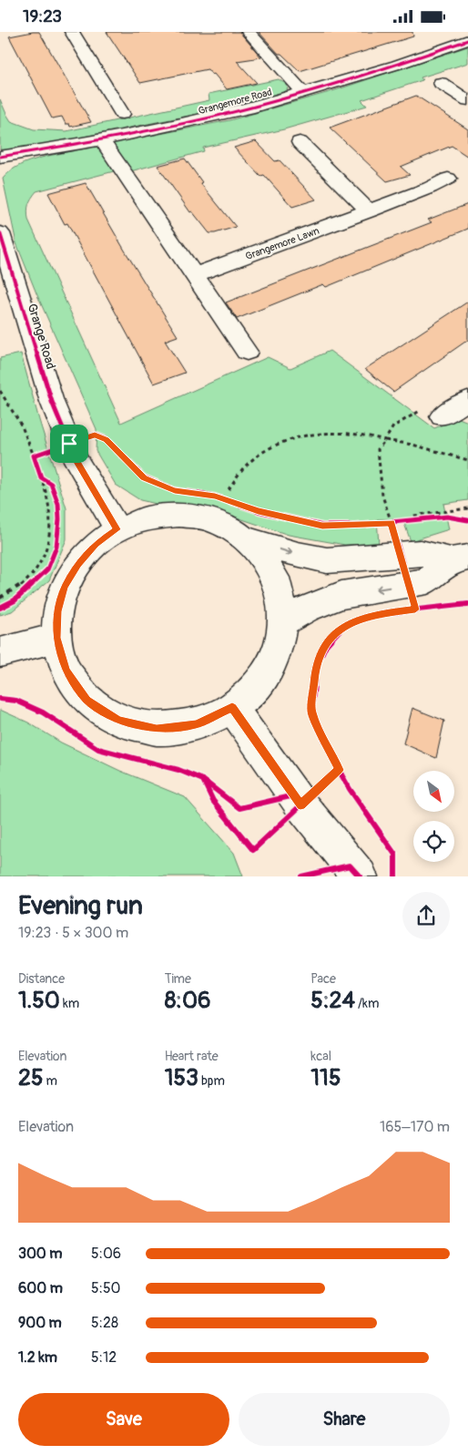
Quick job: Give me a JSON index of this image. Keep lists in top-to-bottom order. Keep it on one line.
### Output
{"streets":{"street":["Grangemore Road","Grangemore Lawn","Grange Road"]},"north":"bottom right","page":{"status":"19:23","heading":["Evening run","19:23 · 5 × 300 m"],"stats":[["Distance","1.50 km"],["Time","8:06"],["Pace","5:24 /km"],["Elevation","25 m"],["Heart rate","153 bpm"],["kcal","115"]],"chart":["Elevation","165–170 m"],"list":[{"name":"300 m","note":"5:06"},{"name":"600 m","note":"5:50"},{"name":"900 m","note":"5:28"},{"name":"1.2 km","note":"5:12"}],"buttons":["Save","Share"]}}
